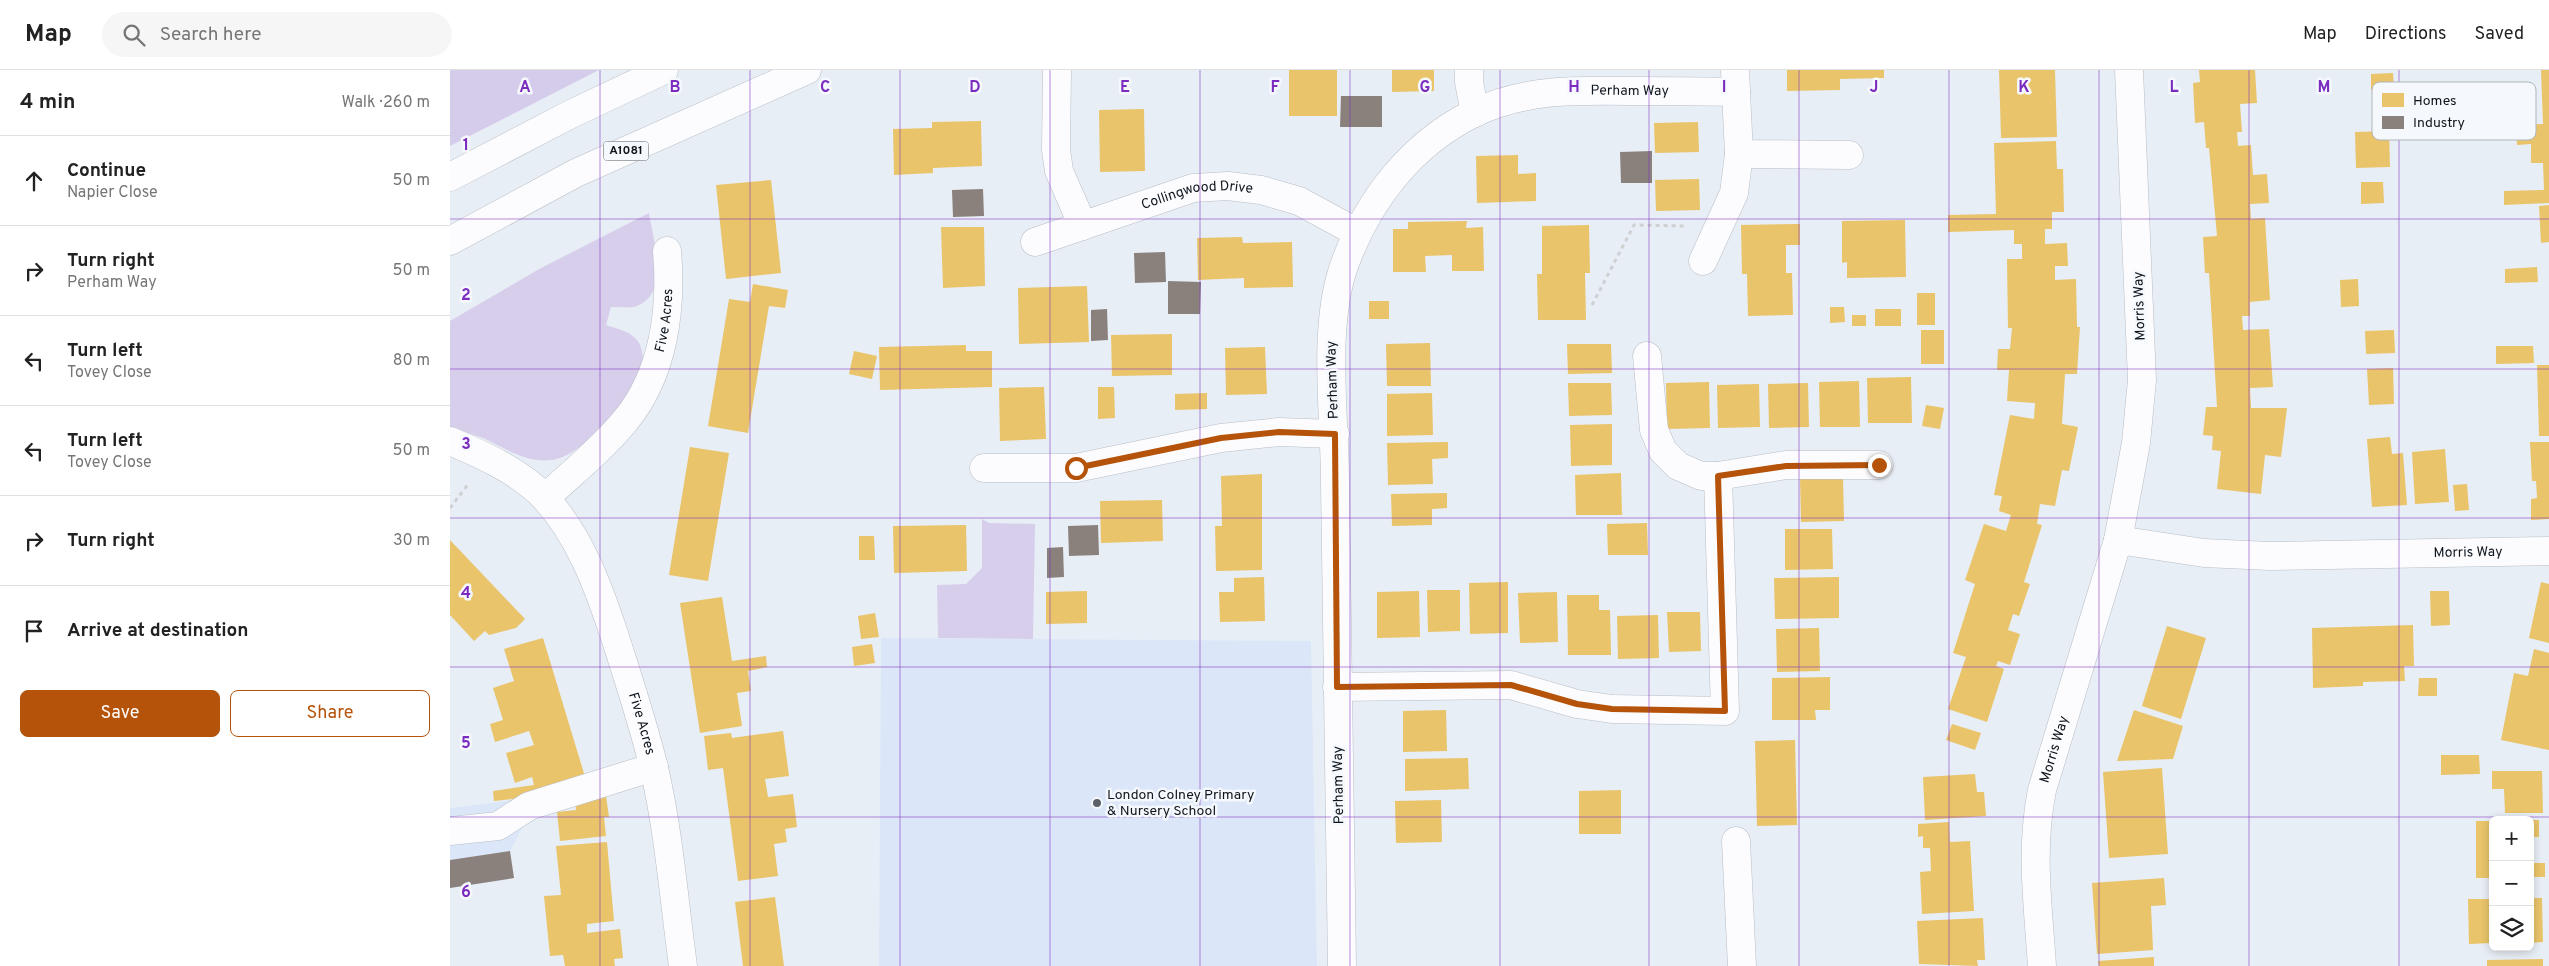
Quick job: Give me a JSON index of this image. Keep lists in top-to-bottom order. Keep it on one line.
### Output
{"streets":{"street":["Perham Way","A1081","Collingwood Drive","Morris Way","Five Acres"]},"crossings":[["Perham Way","Collingwood Drive"]],"places":["London Colney Primary & Nursery School"],"legend":["Homes","Industry"],"page":{"header":"Map","search":"Search here","nav":["Map","Directions","Saved"],"heading":["4 min","Walk · 260 m"],"list":[["Continue","Napier Close","50 m"],["Turn right","Perham Way","50 m"],["Turn left","Tovey Close","80 m"],["Turn left","Tovey Close","50 m"],["Turn right","30 m"],"Arrive at destination"],"buttons":["Save","Share"],"map_buttons":["+","−"]},"grid":{"columns":["A","B","C","D","E","F","G","H","I","J","K","L","M"],"rows":["1","2","3","4","5","6"]}}
